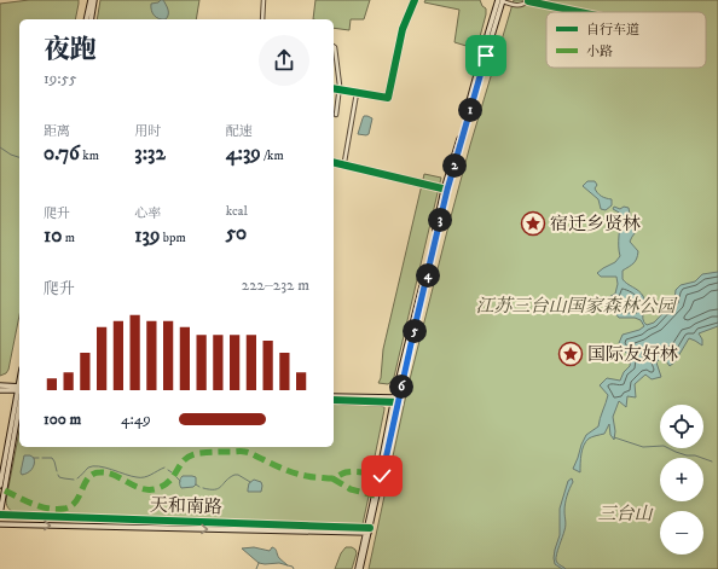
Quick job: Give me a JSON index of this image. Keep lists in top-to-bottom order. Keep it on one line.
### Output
{"streets":{"street":["天和南路"]},"parks":["江苏三台山国家森林公园","三台山"],"places":{"place":["宿迁乡贤林","国际友好林"]},"legend":["自行车道","小路"],"page":{"heading":["夜跑","19:55"],"pins":["1","2","3","4","5","6"],"stats":[["距离","0.76 km"],["用时","3:32"],["配速","4:39 /km"],["爬升","10 m"],["心率","139 bpm"],["kcal","50"]],"chart":["爬升","222–232 m"],"list":[{"name":"100 m","note":"4:49"}],"map_buttons":["+","−"]}}
